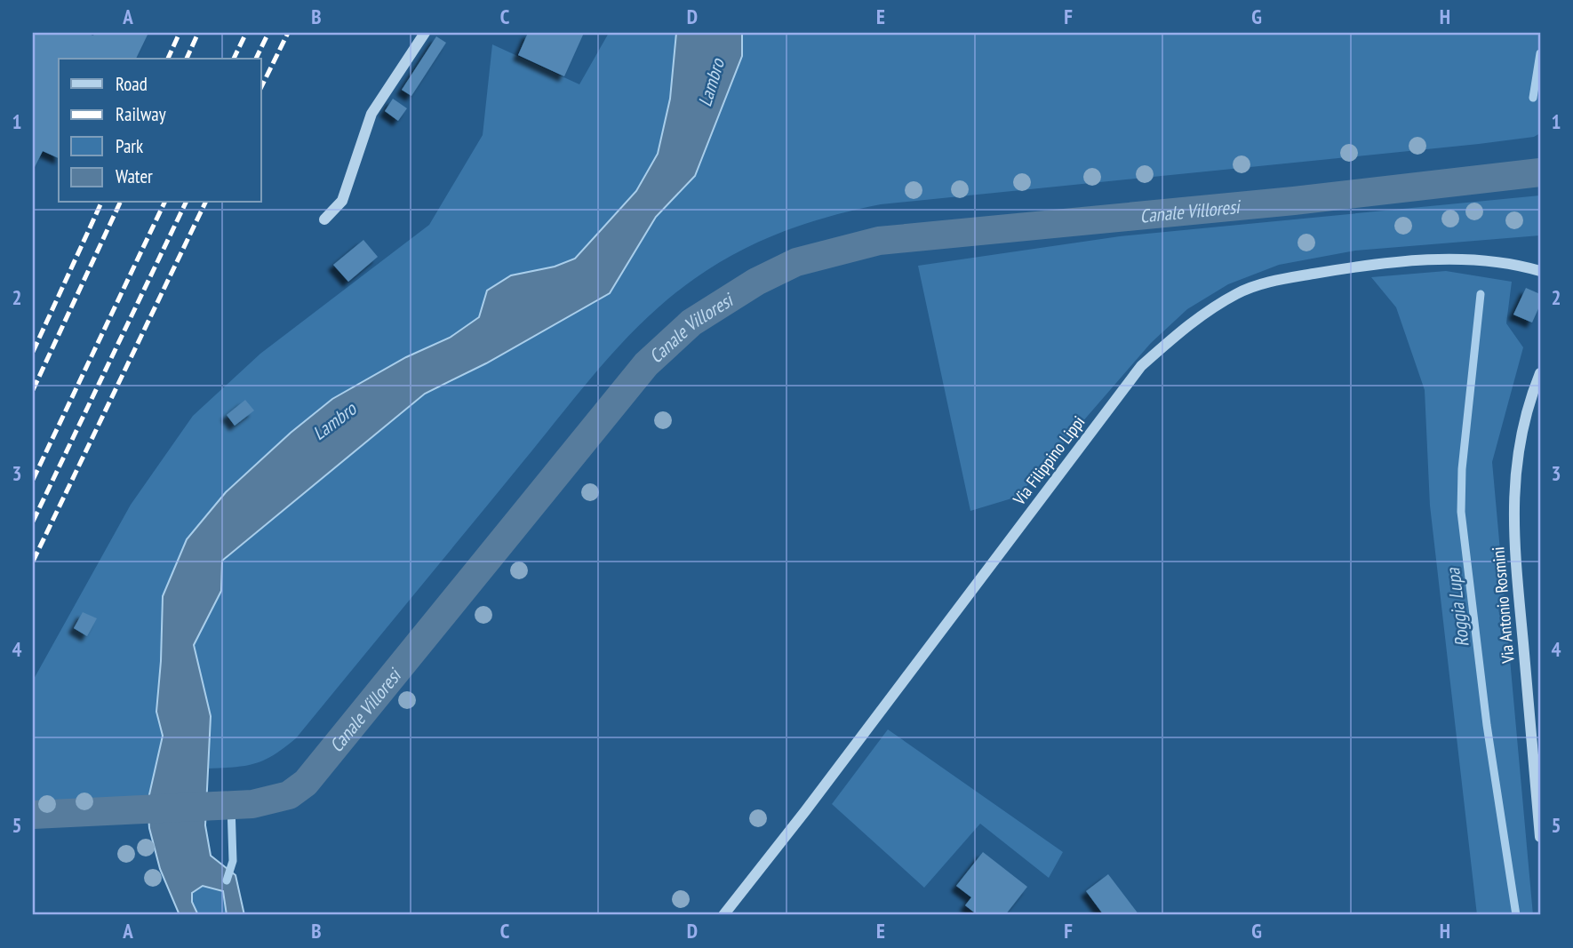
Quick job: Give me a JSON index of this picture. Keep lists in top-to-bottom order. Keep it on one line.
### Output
{"streets":{"street":["Via Filippino Lippi","Via Antonio Rosmini"]},"water":["Lambro","Canale Villoresi","Roggia Lupa"],"legend":["Road","Railway","Park","Water"],"grid":{"columns":["A","B","C","D","E","F","G","H"],"rows":["1","2","3","4","5"]}}
